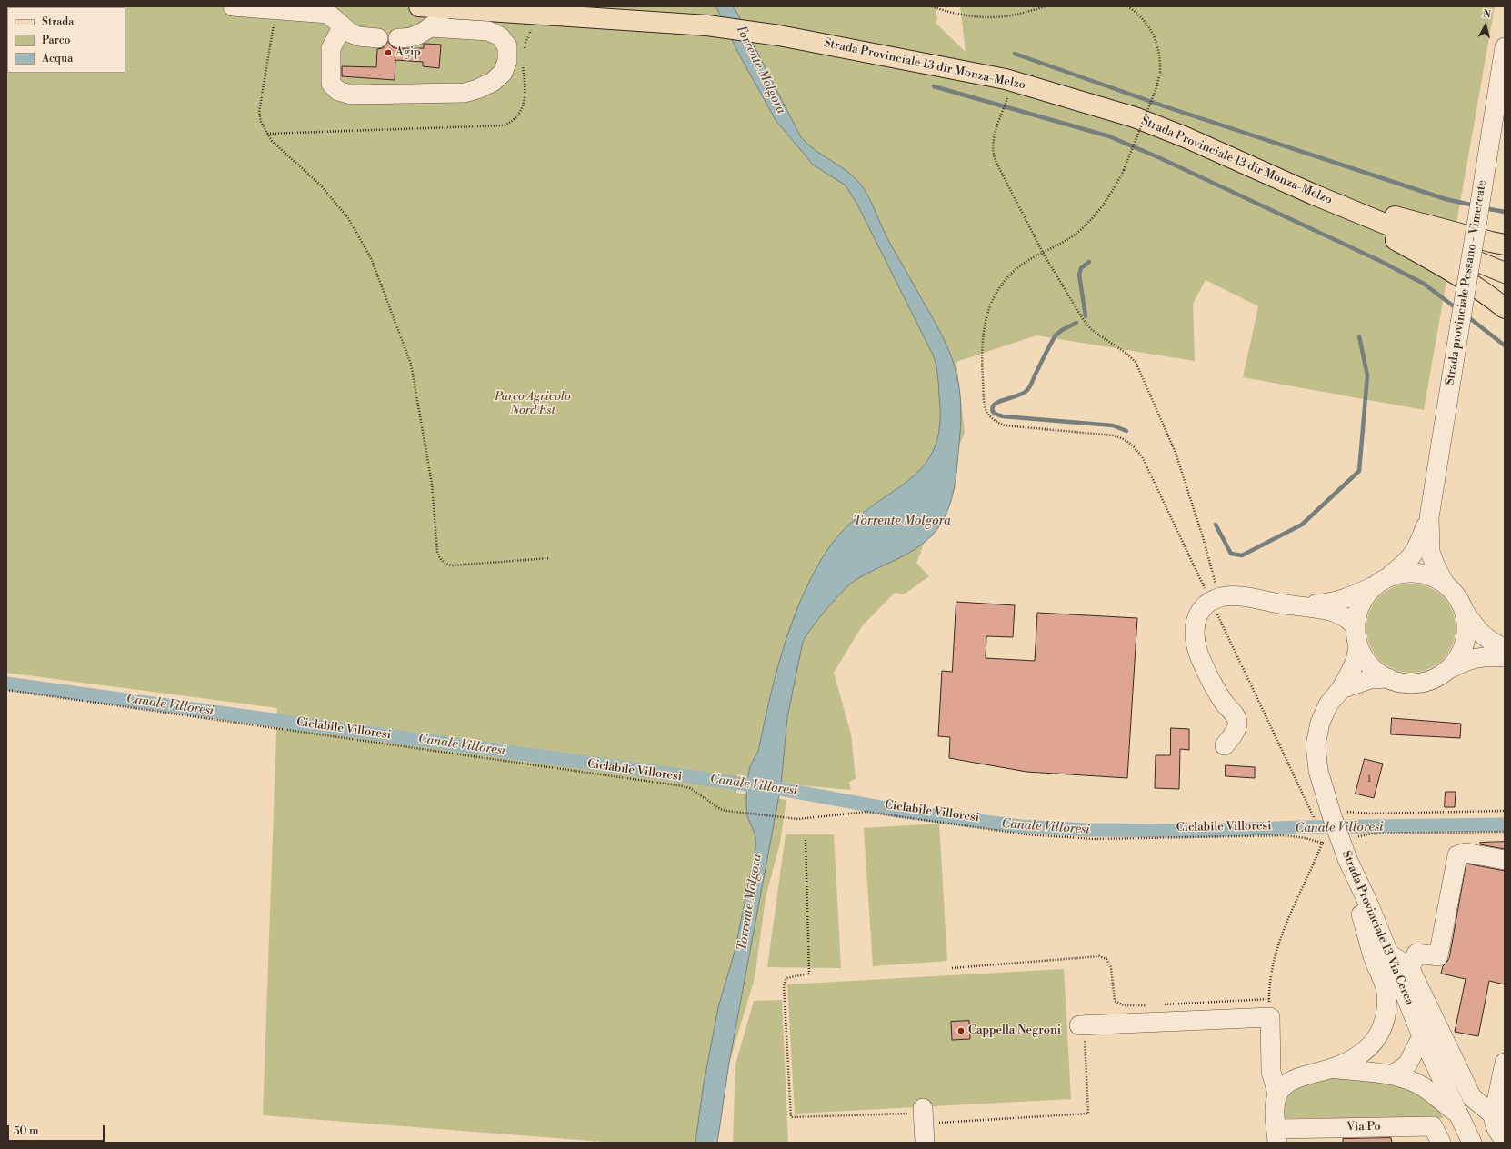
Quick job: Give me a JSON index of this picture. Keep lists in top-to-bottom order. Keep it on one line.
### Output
{"streets":{"main road":["Strada Provinciale 13 dir Monza-Melzo"],"street":["Strada provinciale Pessano - Vimercate","Strada Provinciale 13 Via Cerca","Via Po"],"path":["Ciclabile Villoresi"]},"crossings":[["Strada Provinciale 13 Via Cerca","Via Po"]],"water":["Torrente Molgora","Canale Villoresi"],"parks":["Parco Agricolo Nord Est"],"places":["Agip","Cappella Negroni"],"house_numbers":["1"],"legend":["Strada","Parco","Acqua"],"scale_bar":"50 m","north":"top"}
